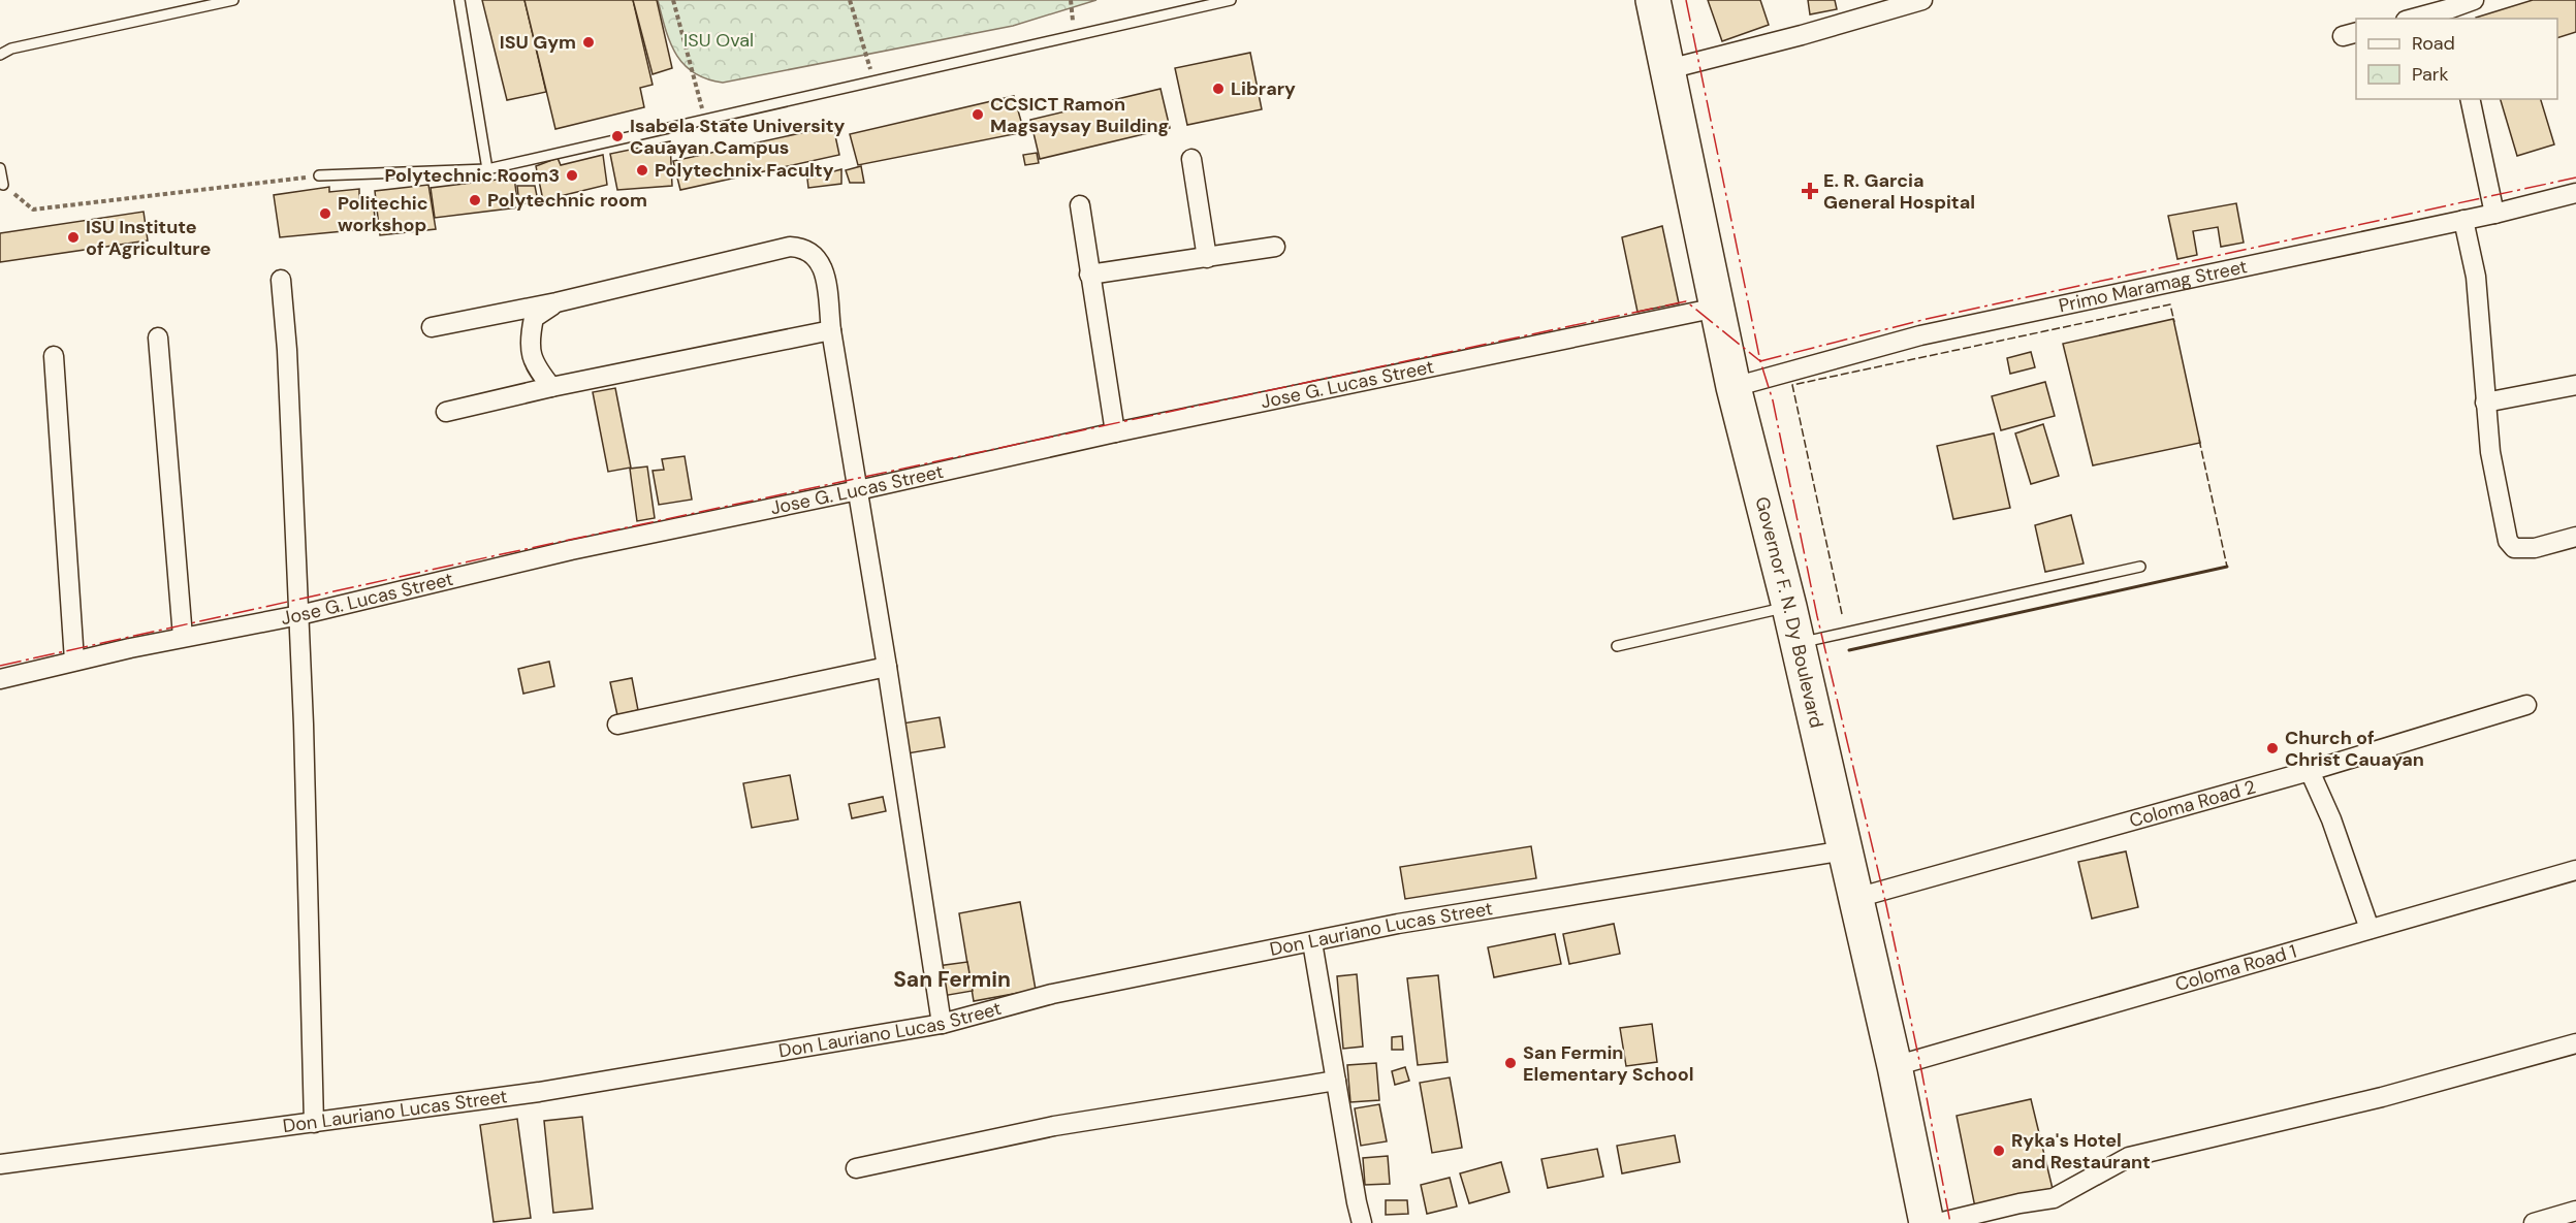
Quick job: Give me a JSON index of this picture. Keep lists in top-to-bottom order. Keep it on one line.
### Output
{"streets":{"highway":["Governor F. N. Dy Boulevard"],"street":["Primo Maramag Street","Jose G. Lucas Street","Coloma Road 2","Don Lauriano Lucas Street","Coloma Road 1"]},"crossings":[["Primo Maramag Street","Governor F. N. Dy Boulevard"],["Jose G. Lucas Street","Governor F. N. Dy Boulevard"],["Governor F. N. Dy Boulevard","Coloma Road 2"],["Governor F. N. Dy Boulevard","Don Lauriano Lucas Street"],["Governor F. N. Dy Boulevard","Coloma Road 1"]],"districts":["San Fermin"],"parks":["ISU Oval"],"places":{"other":["ISU Gym","Library","CCSICT Ramon Magsaysay Building","Isabela State University Cauayan Campus","Polytechnix Faculty","Polytechnic Room3","Polytechnic room","Politechic workshop","ISU Institute of Agriculture","Church of Christ Cauayan","San Fermin Elementary School","Ryka's Hotel and Restaurant"],"health":["E. R. Garcia General Hospital"]},"legend":["Road","Park"]}
